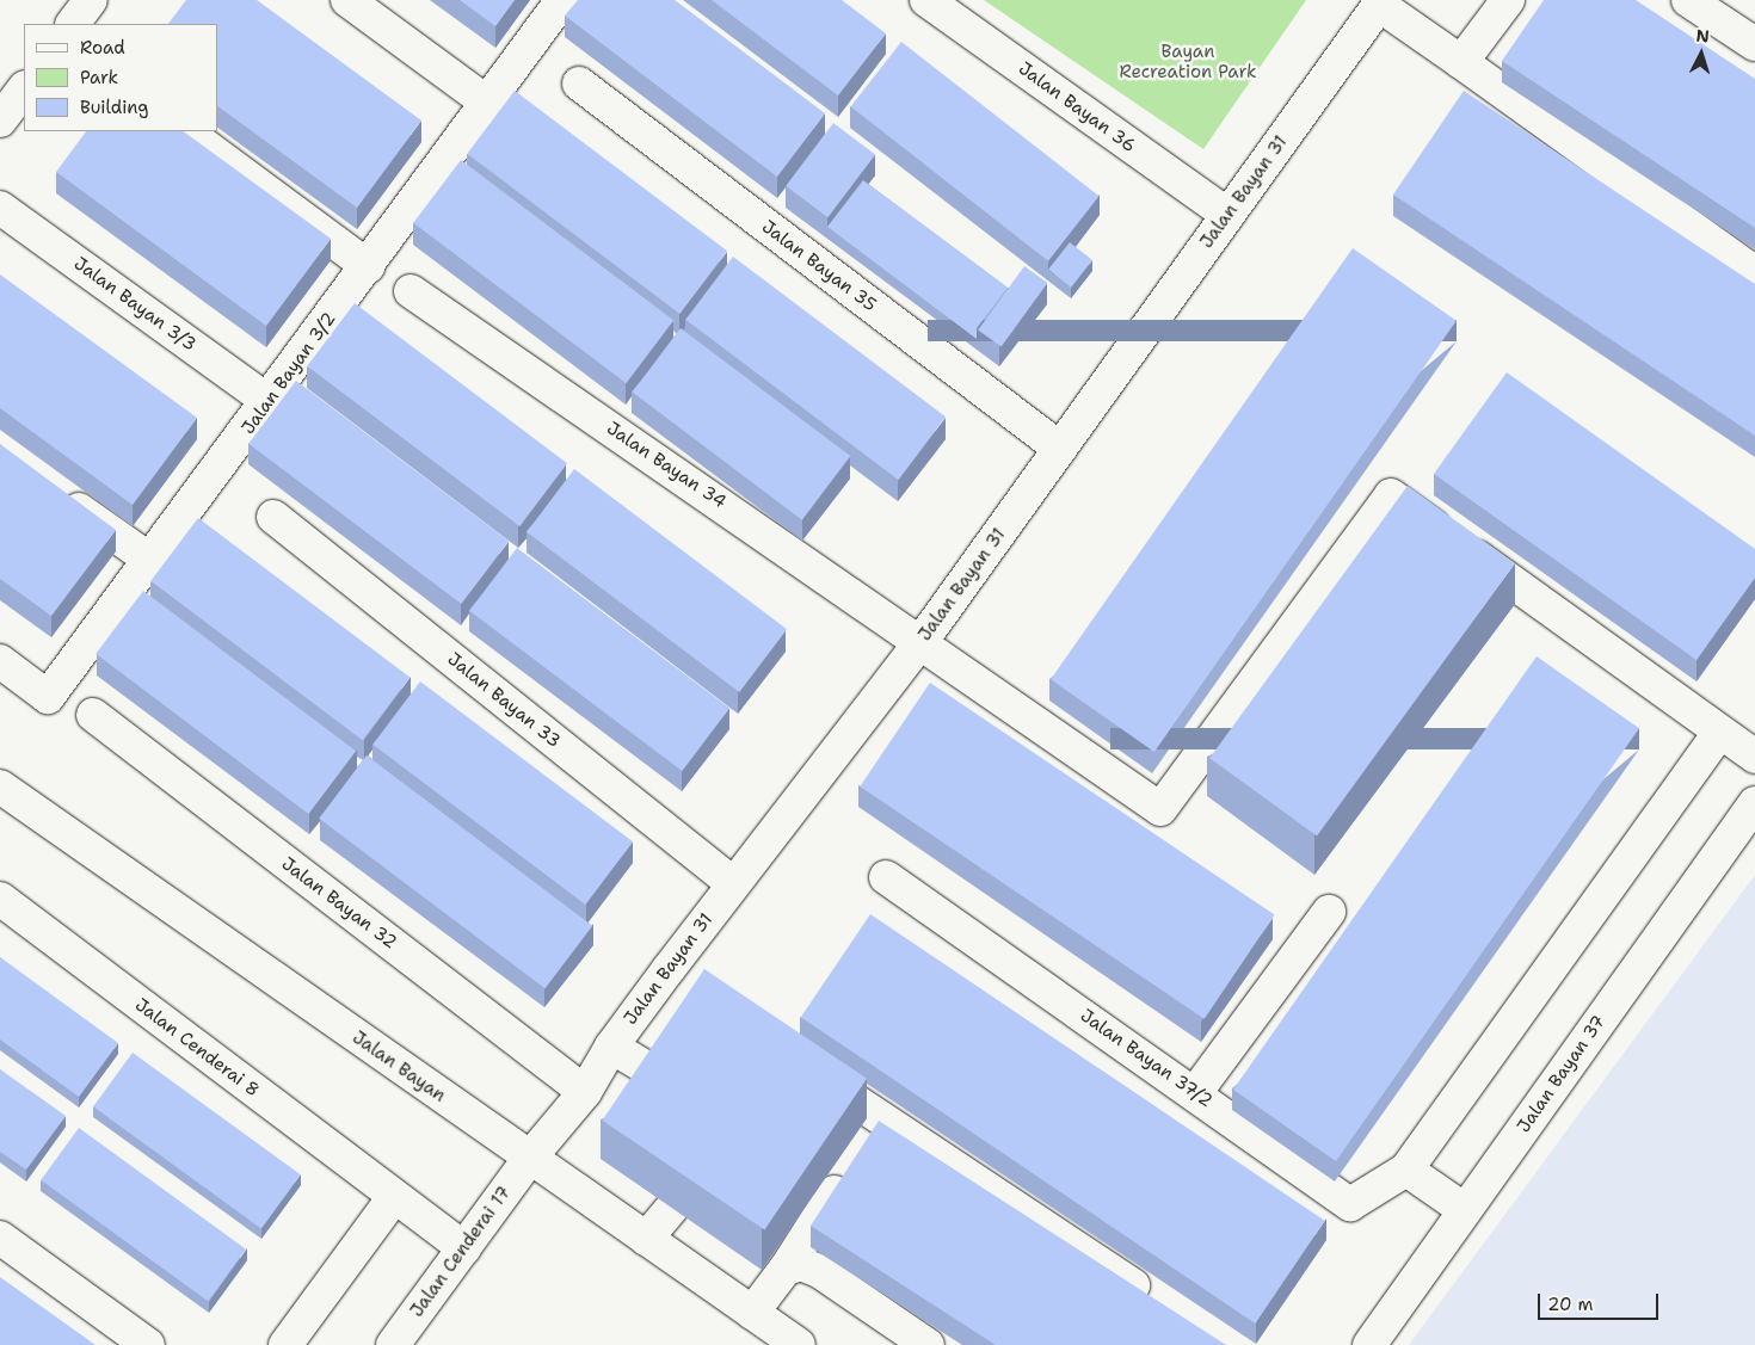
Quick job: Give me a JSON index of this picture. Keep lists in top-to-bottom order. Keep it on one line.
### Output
{"streets":{"street":["Jalan Bayan 36","Jalan Bayan 31","Jalan Bayan 35","Jalan Bayan 3/3","Jalan Bayan 3/2","Jalan Bayan 34","Jalan Bayan 33","Jalan Bayan 32","Jalan Cenderai 8","Jalan Bayan 37/2","Jalan Bayan","Jalan Bayan 37","Jalan Cenderai 17"]},"crossings":[["Jalan Bayan 36","Jalan Bayan 31"],["Jalan Bayan 31","Jalan Bayan 35"],["Jalan Bayan 31","Jalan Bayan 34"],["Jalan Bayan 31","Jalan Bayan 33"],["Jalan Bayan 31","Jalan Bayan 32"],["Jalan Bayan 31","Jalan Bayan"],["Jalan Bayan 31","Jalan Cenderai 17"],["Jalan Bayan 3/3","Jalan Bayan 3/2"],["Jalan Cenderai 8","Jalan Cenderai 17"],["Jalan Bayan","Jalan Cenderai 17"]],"parks":["Bayan Recreation Park"],"legend":["Road","Park","Building"],"scale_bar":"20 m","north":"top"}
